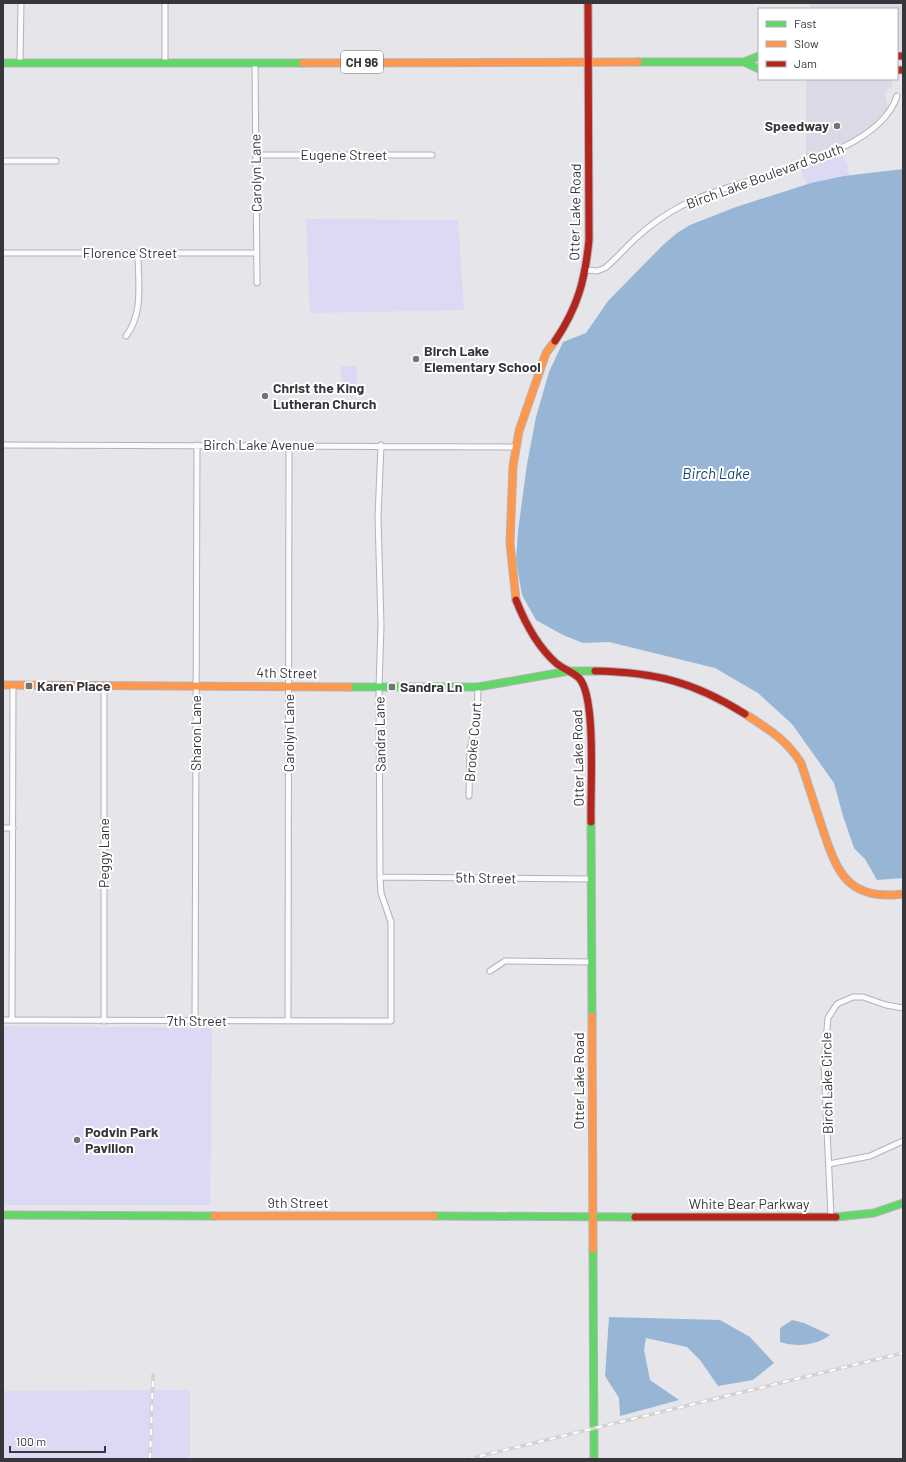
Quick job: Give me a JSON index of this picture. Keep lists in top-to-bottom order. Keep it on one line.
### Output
{"streets":{"street":["CH 96","Eugene Street","Carolyn Lane","Birch Lake Boulevard South","Otter Lake Road","Florence Street","Birch Lake Avenue","4th Street","Sharon Lane","Sandra Lane","Brooke Court","Peggy Lane","5th Street","7th Street","Birch Lake Circle","9th Street","White Bear Parkway"]},"crossings":[["CH 96","Carolyn Lane"],["CH 96","Otter Lake Road"],["Eugene Street","Carolyn Lane"],["Carolyn Lane","Florence Street"],["Carolyn Lane","Birch Lake Avenue"],["Carolyn Lane","4th Street"],["Carolyn Lane","7th Street"],["Birch Lake Boulevard South","Otter Lake Road"],["Otter Lake Road","Birch Lake Avenue"],["Otter Lake Road","4th Street"],["Otter Lake Road","5th Street"],["Otter Lake Road","9th Street"],["Otter Lake Road","White Bear Parkway"],["Birch Lake Avenue","Sharon Lane"],["Birch Lake Avenue","Sandra Lane"],["4th Street","Sharon Lane"],["4th Street","Sandra Lane"],["4th Street","Brooke Court"],["4th Street","Peggy Lane"],["Sharon Lane","7th Street"],["Sandra Lane","5th Street"],["Sandra Lane","7th Street"],["Peggy Lane","7th Street"],["Birch Lake Circle","White Bear Parkway"],["9th Street","White Bear Parkway"]],"water":["Birch Lake"],"places":{"other":["Speedway","Birch Lake Elementary School","Christ the King Lutheran Church","Podvin Park Pavilion"],"transit":["Karen Place","Sandra Ln"]},"legend":["Fast","Slow","Jam"],"scale_bar":"100 m"}
